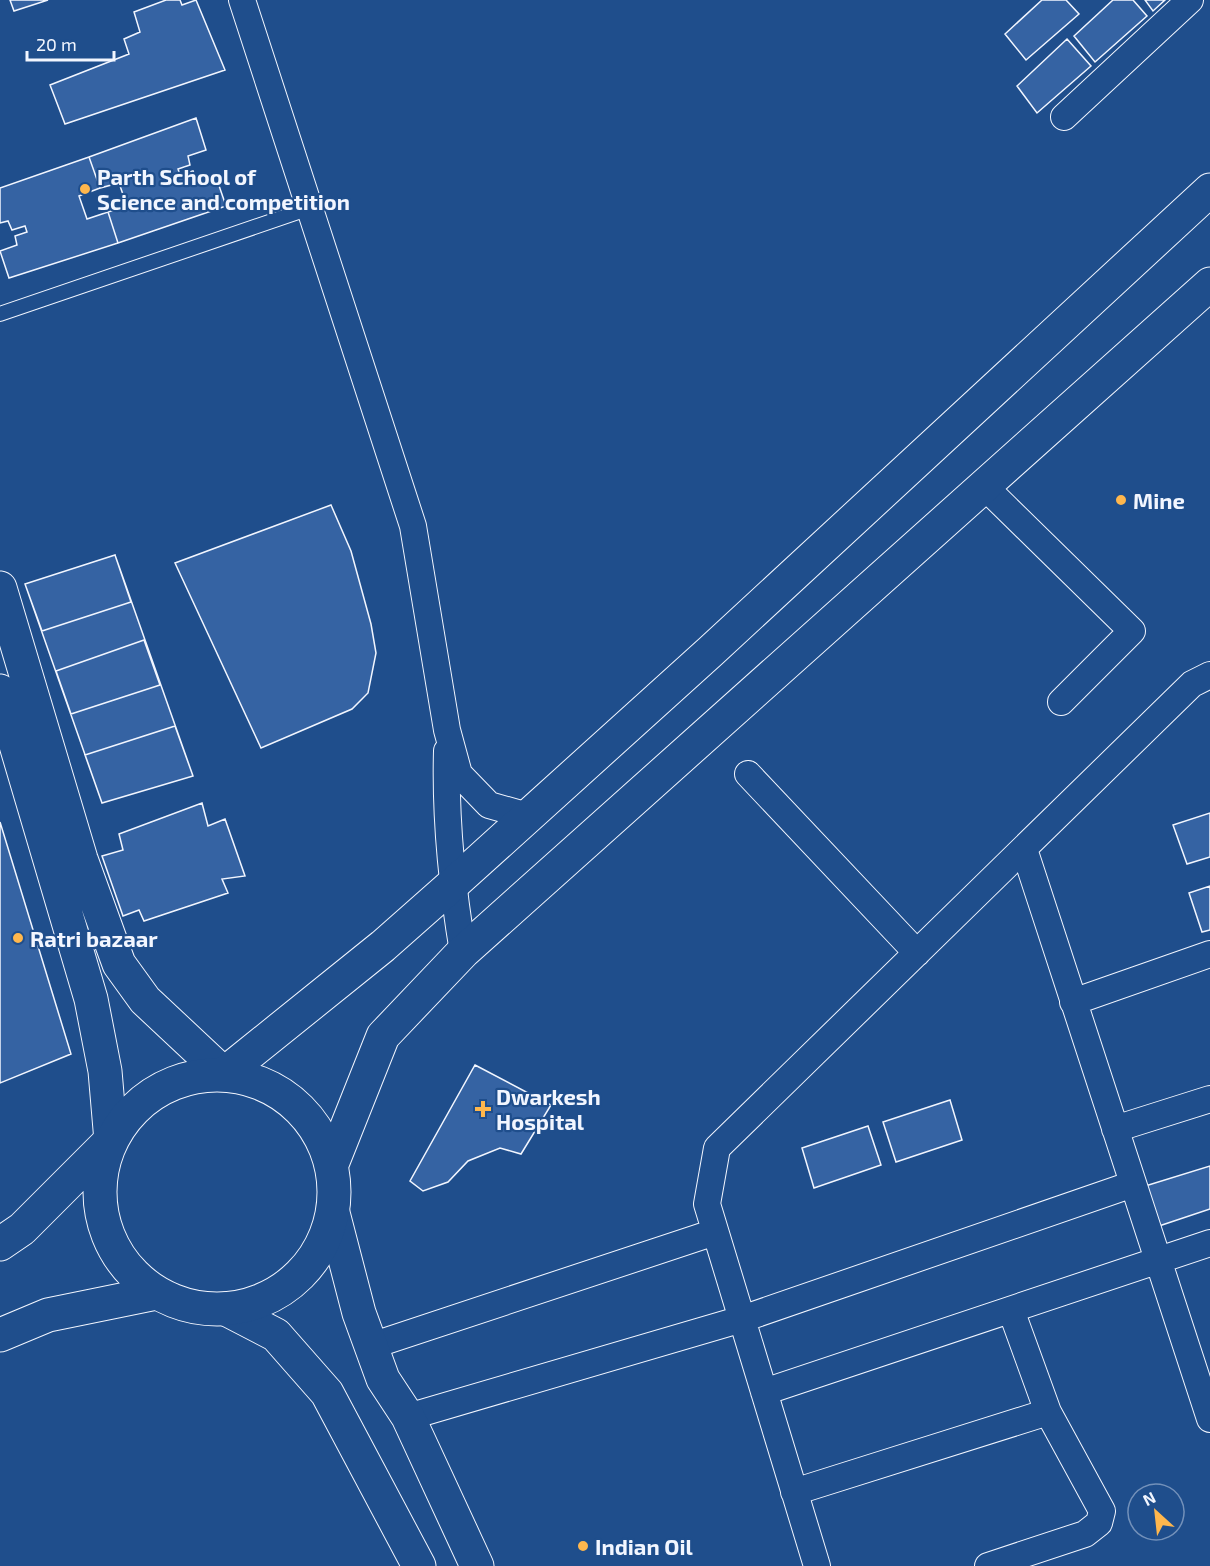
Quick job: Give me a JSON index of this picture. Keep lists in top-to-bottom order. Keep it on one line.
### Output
{"places":{"other":["Parth School of Science and competition","Mine","Ratri bazaar","Indian Oil"],"health":["Dwarkesh Hospital"]},"scale_bar":"20 m","north":"top left"}
